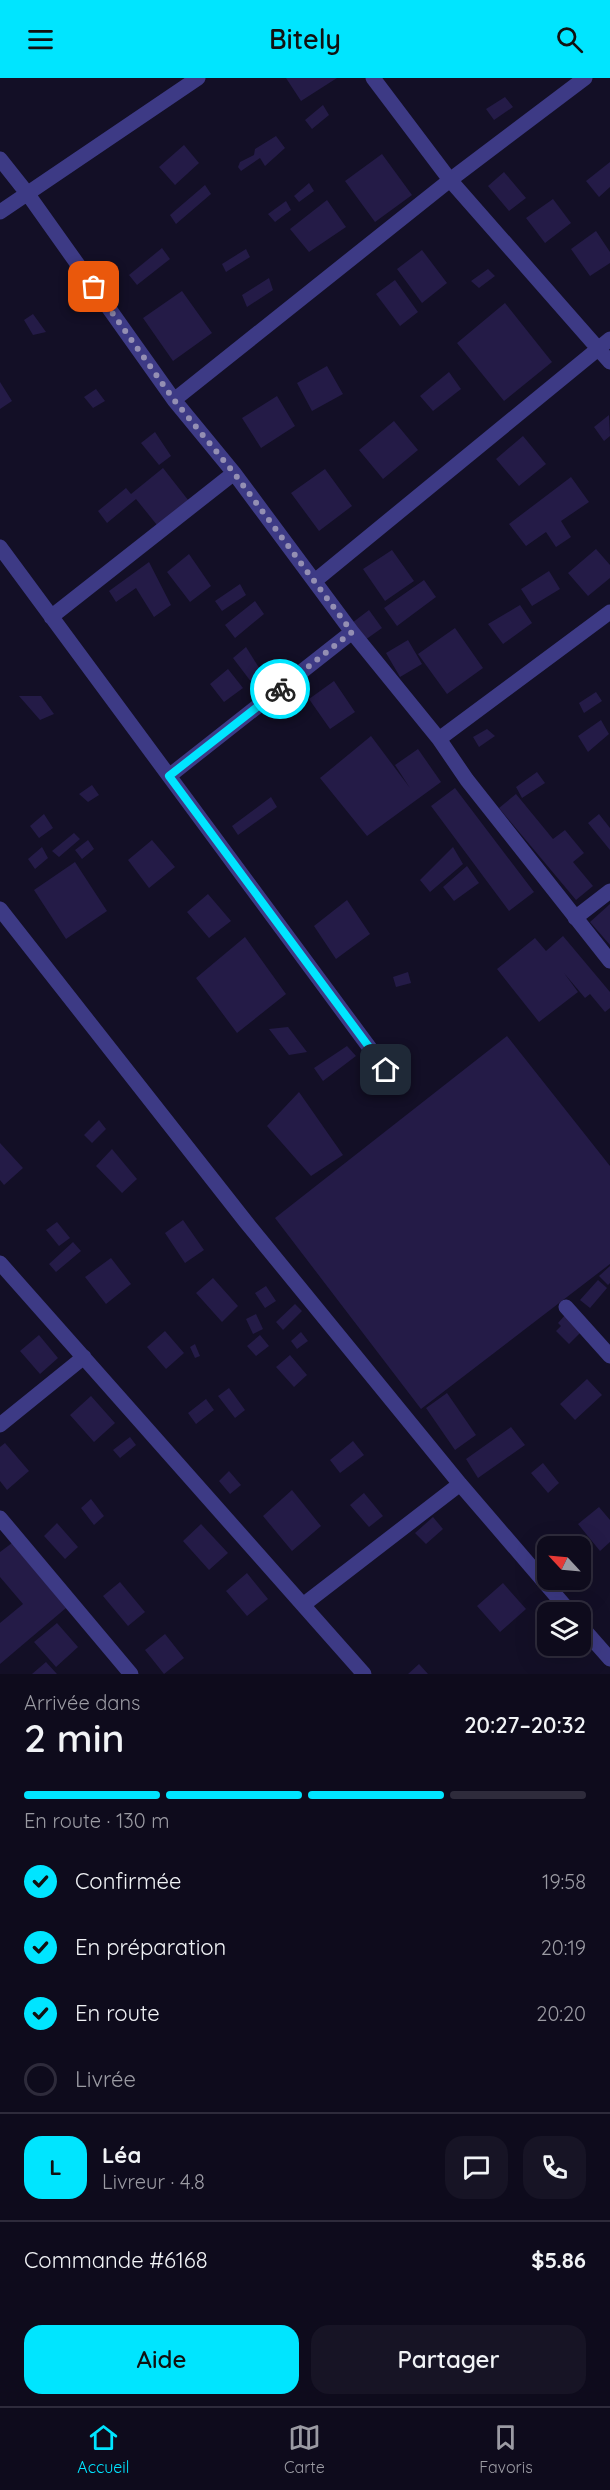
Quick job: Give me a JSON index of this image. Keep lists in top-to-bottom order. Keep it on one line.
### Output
{"north":"top left","page":{"header":"Bitely","heading":["2 min","Arrivée dans","20:27–20:32"],"panel":["Léa","Livreur · 4.8","Commande #6168","$5.86"],"bar":"En route · 130 m","list":[["Confirmée","19:58"],["En préparation","20:19"],["En route","20:20"],"Livrée"],"round":"L","buttons":["Aide","Partager"],"tabs":["Accueil","Carte","Favoris"]}}
